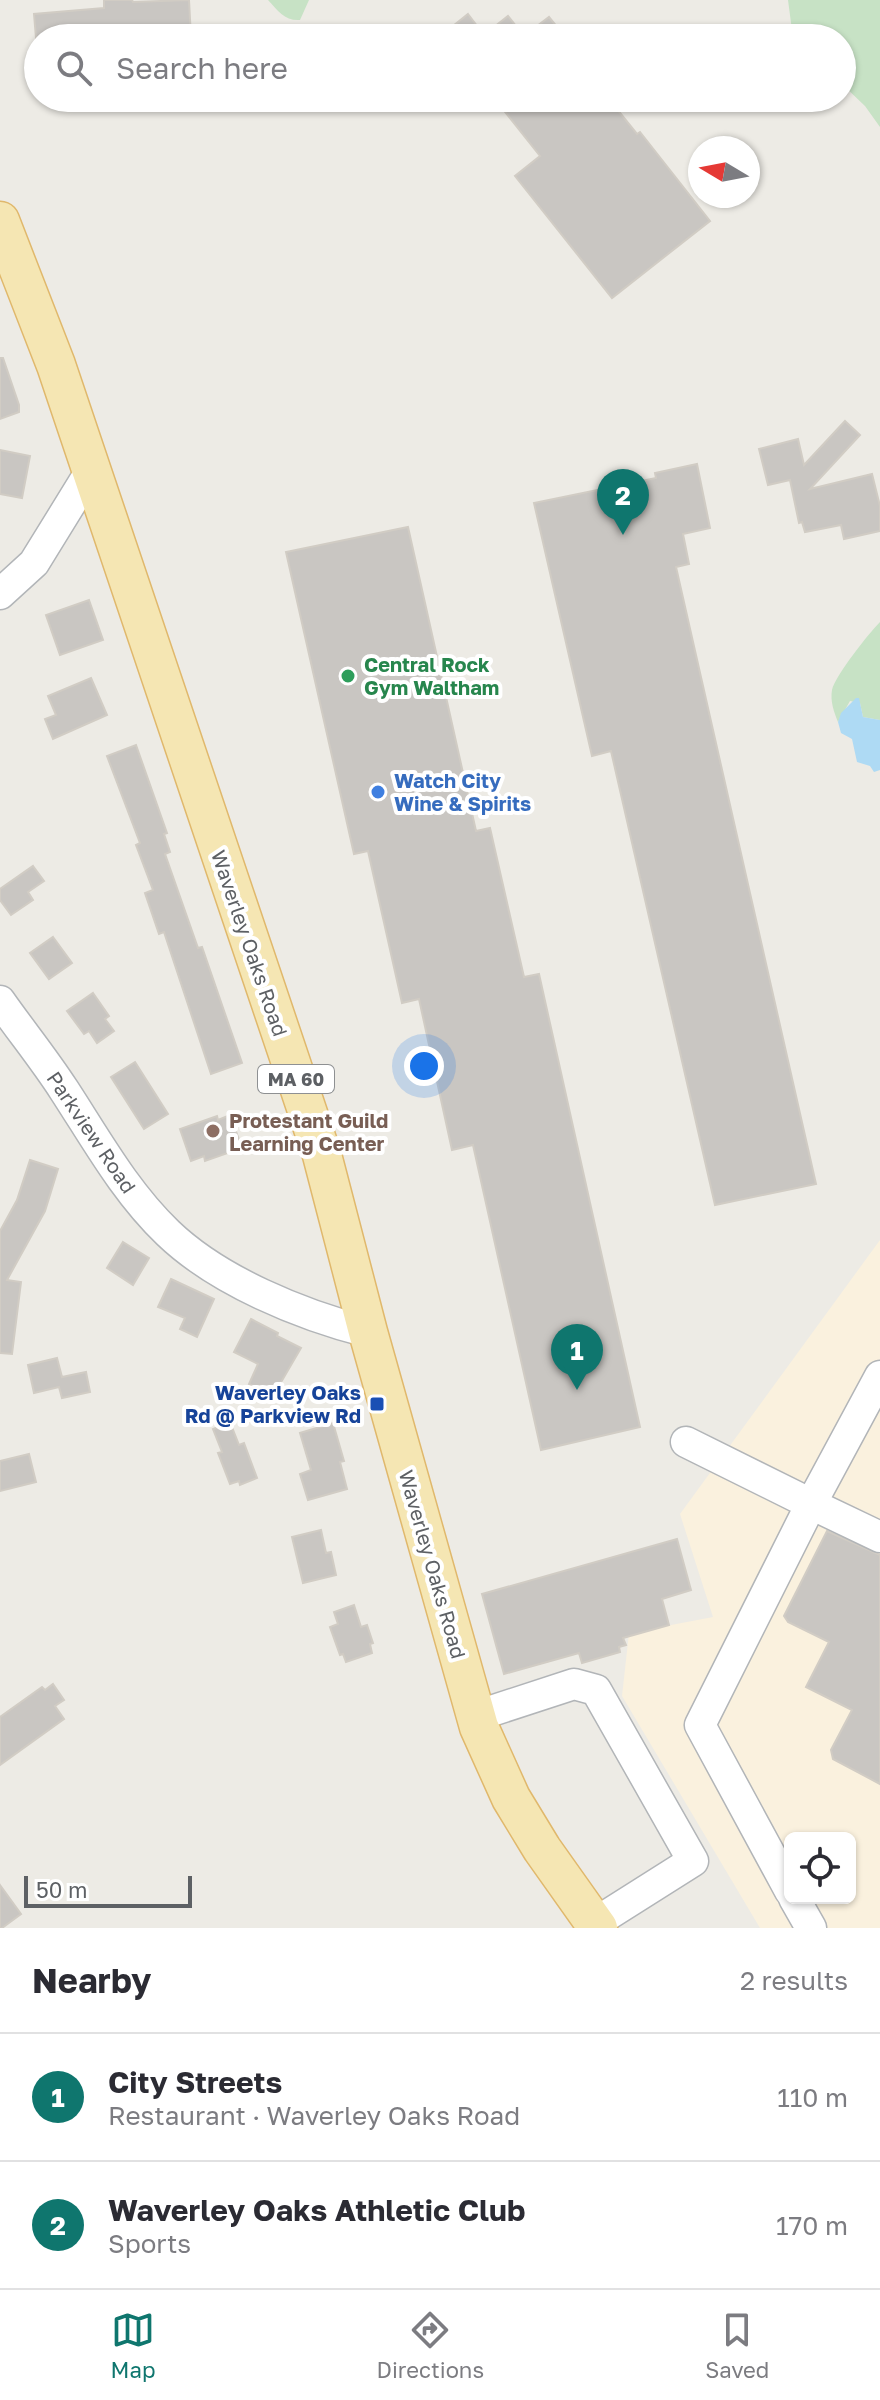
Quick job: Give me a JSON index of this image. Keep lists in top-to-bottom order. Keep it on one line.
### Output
{"streets":{"main road":["Waverley Oaks Road","MA 60"],"street":["Parkview Road"]},"crossings":[["Waverley Oaks Road","Parkview Road"]],"places":{"other":["Central Rock Gym Waltham","Watch City Wine & Spirits","Protestant Guild Learning Center"],"transit":["Waverley Oaks Rd @ Parkview Rd"]},"scale_bar":"50 m","north":"left","page":{"search":"Search here","pins":["2","1"],"scale":"50 m","heading":["Nearby","2 results"],"list":[{"mark":"1","name":"City Streets","note":"Restaurant · Waverley Oaks Road","value":"110 m"},{"mark":"2","name":"Waverley Oaks Athletic Club","note":"Sports","value":"170 m"}],"nav":["Map","Directions","Saved"]}}
